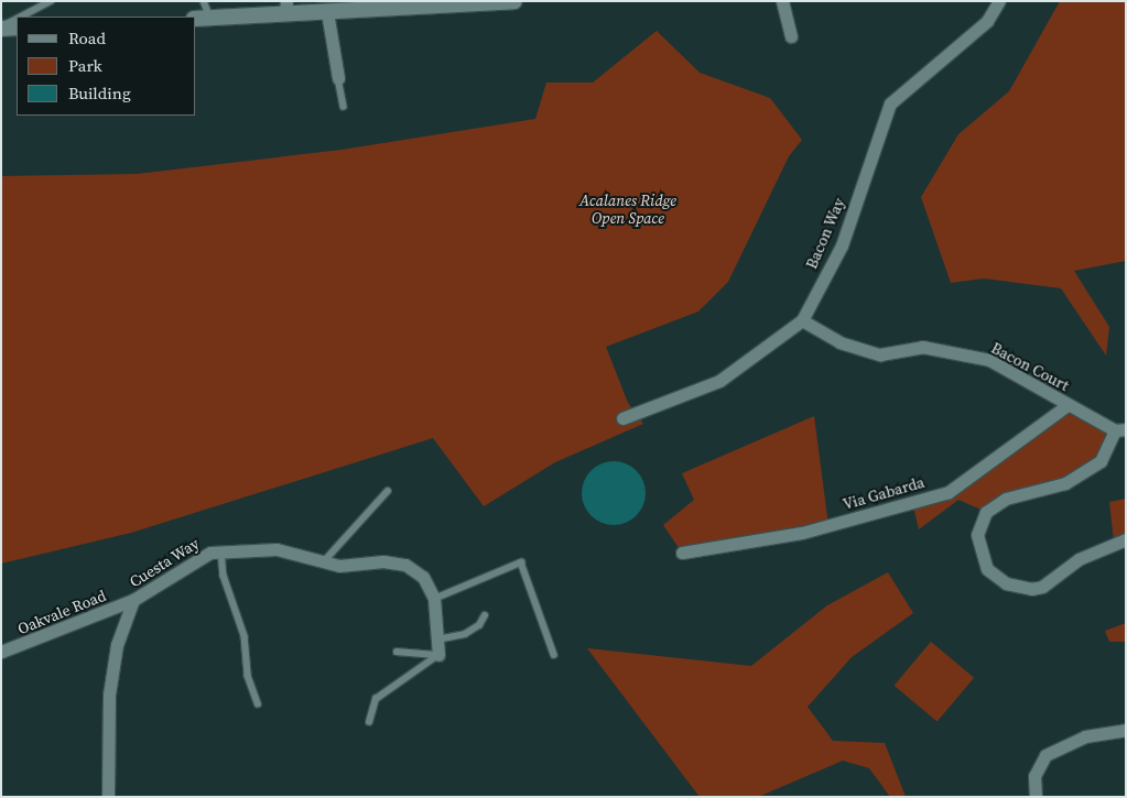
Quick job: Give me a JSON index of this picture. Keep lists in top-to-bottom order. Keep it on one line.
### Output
{"streets":{"street":["Bacon Way","Bacon Court","Via Gabarda","Cuesta Way","Oakvale Road"]},"crossings":[["Bacon Way","Bacon Court"],["Bacon Court","Via Gabarda"],["Cuesta Way","Oakvale Road"]],"parks":["Acalanes Ridge Open Space"],"legend":["Road","Park","Building"]}
